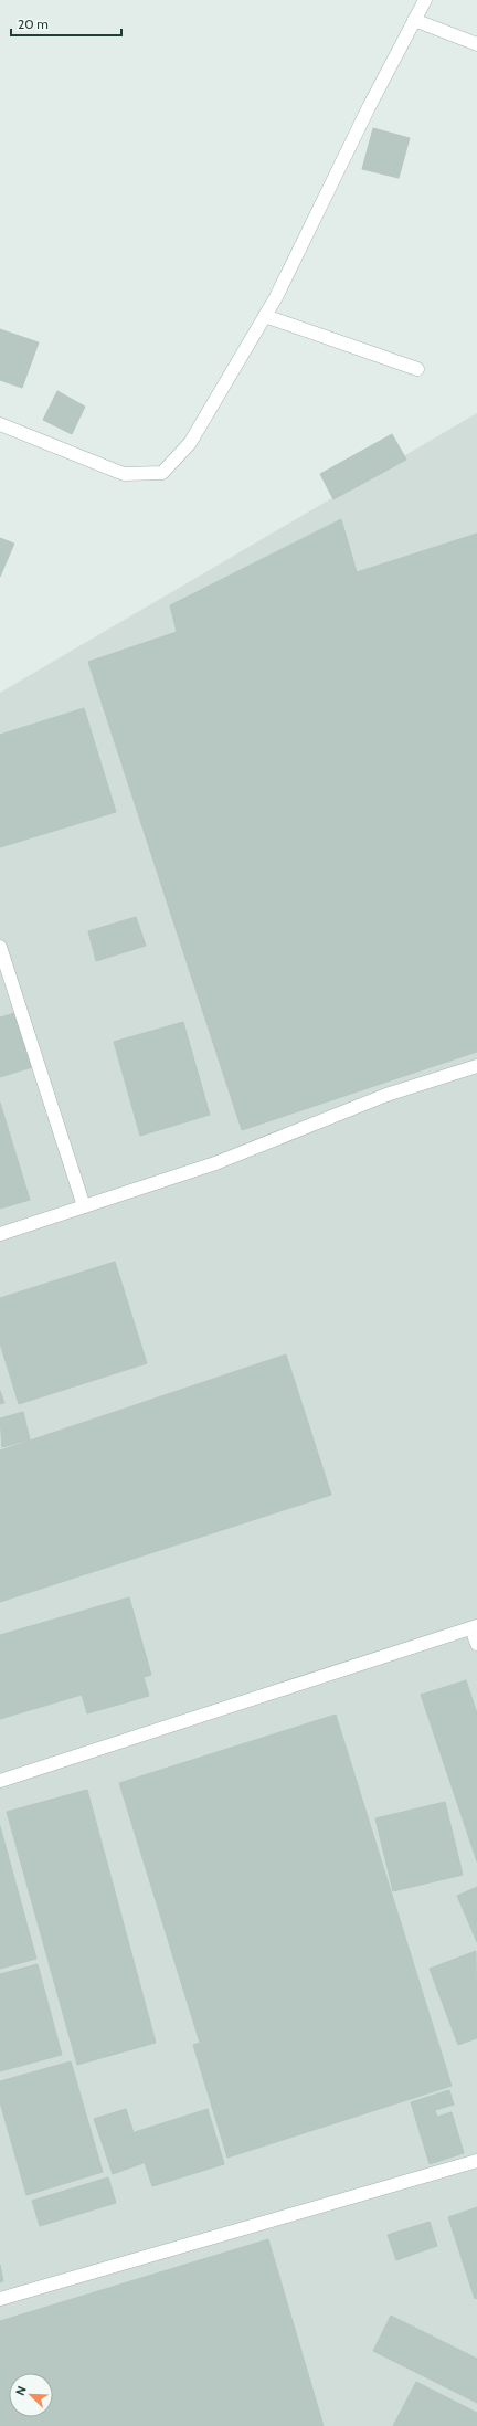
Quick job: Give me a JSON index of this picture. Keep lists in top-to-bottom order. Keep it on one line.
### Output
{"scale_bar":"20 m","north":"top left"}
